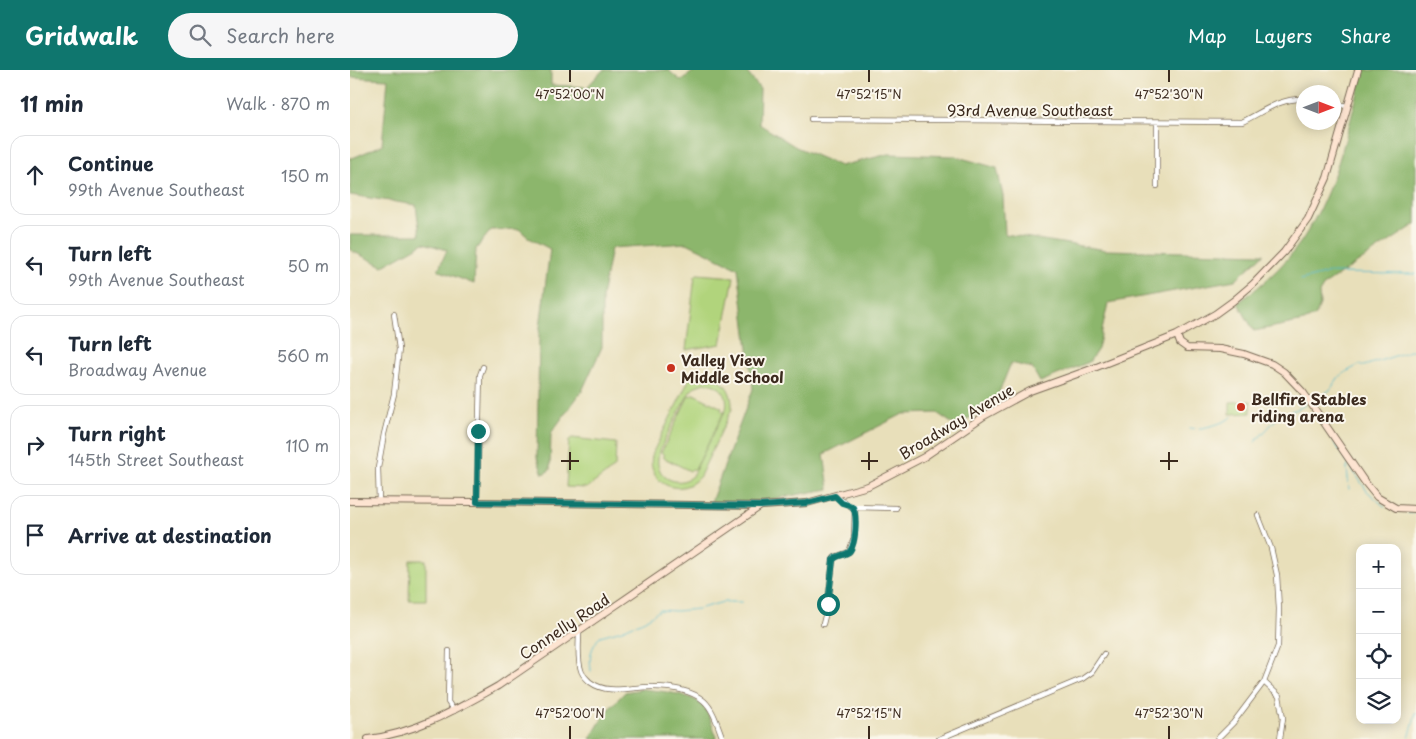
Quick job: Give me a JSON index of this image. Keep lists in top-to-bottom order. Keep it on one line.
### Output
{"streets":{"street":["93rd Avenue Southeast","Broadway Avenue","Connelly Road"]},"crossings":[["Broadway Avenue","Connelly Road"]],"places":["Valley View Middle School","Bellfire Stables riding arena"],"north":"right","page":{"header":"Gridwalk","search":"Search here","nav":["Map","Layers","Share"],"heading":["11 min","Walk · 870 m"],"list":[["Continue","99th Avenue Southeast","150 m"],["Turn left","99th Avenue Southeast","50 m"],["Turn left","Broadway Avenue","560 m"],["Turn right","145th Street Southeast","110 m"],"Arrive at destination"],"map_buttons":["+","−"]},"coordinates":["47°52'00\"N","47°52'15\"N","47°52'30\"N"]}
